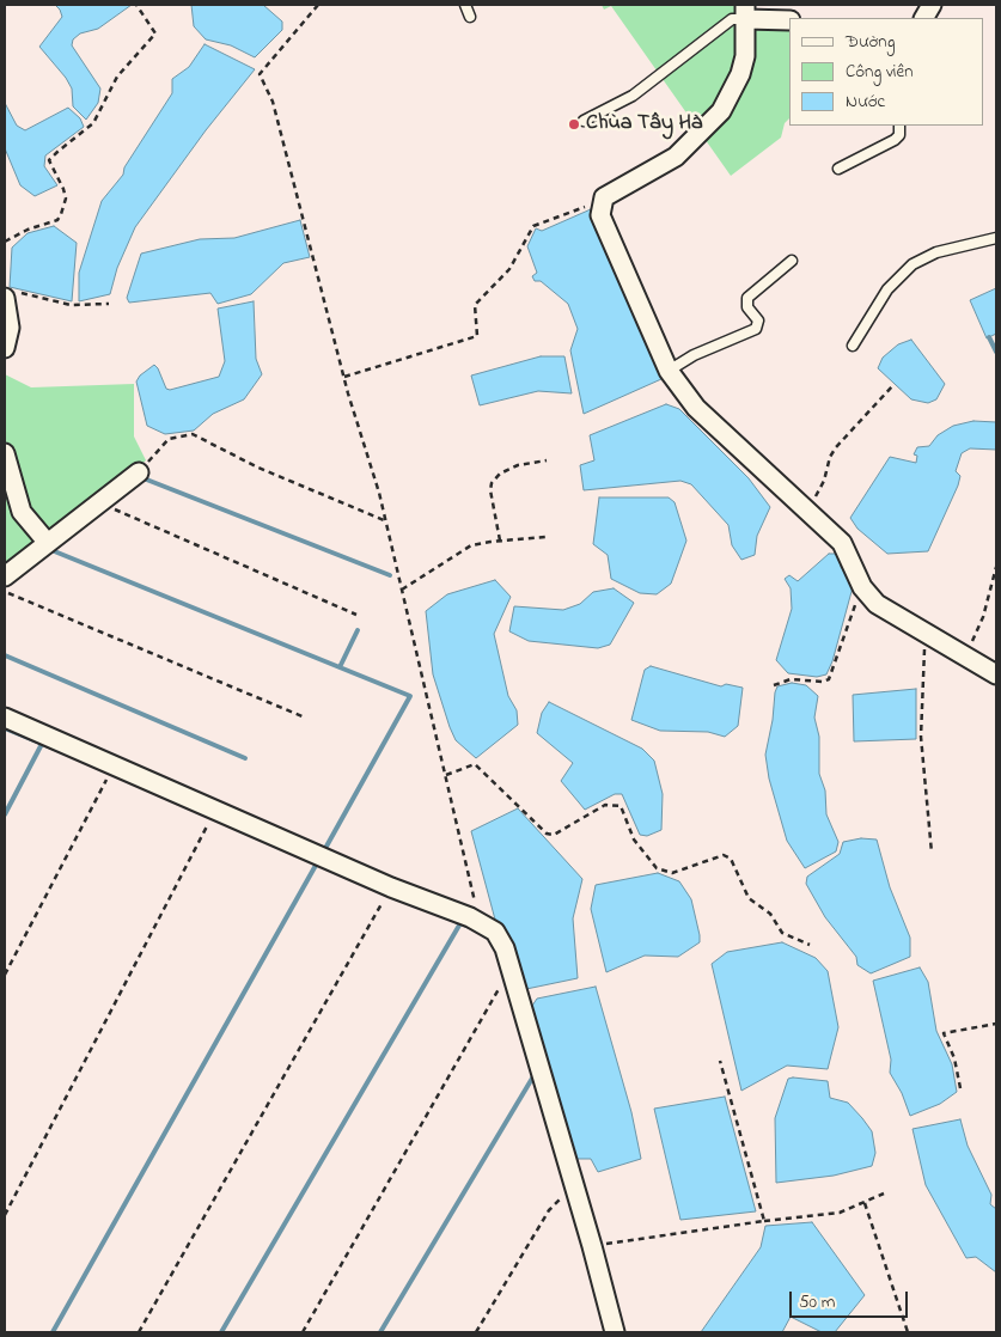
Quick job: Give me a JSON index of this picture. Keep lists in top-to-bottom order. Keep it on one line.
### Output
{"places":["Chùa Tây Hà"],"legend":["Đường","Công viên","Nước"],"scale_bar":"50 m"}
